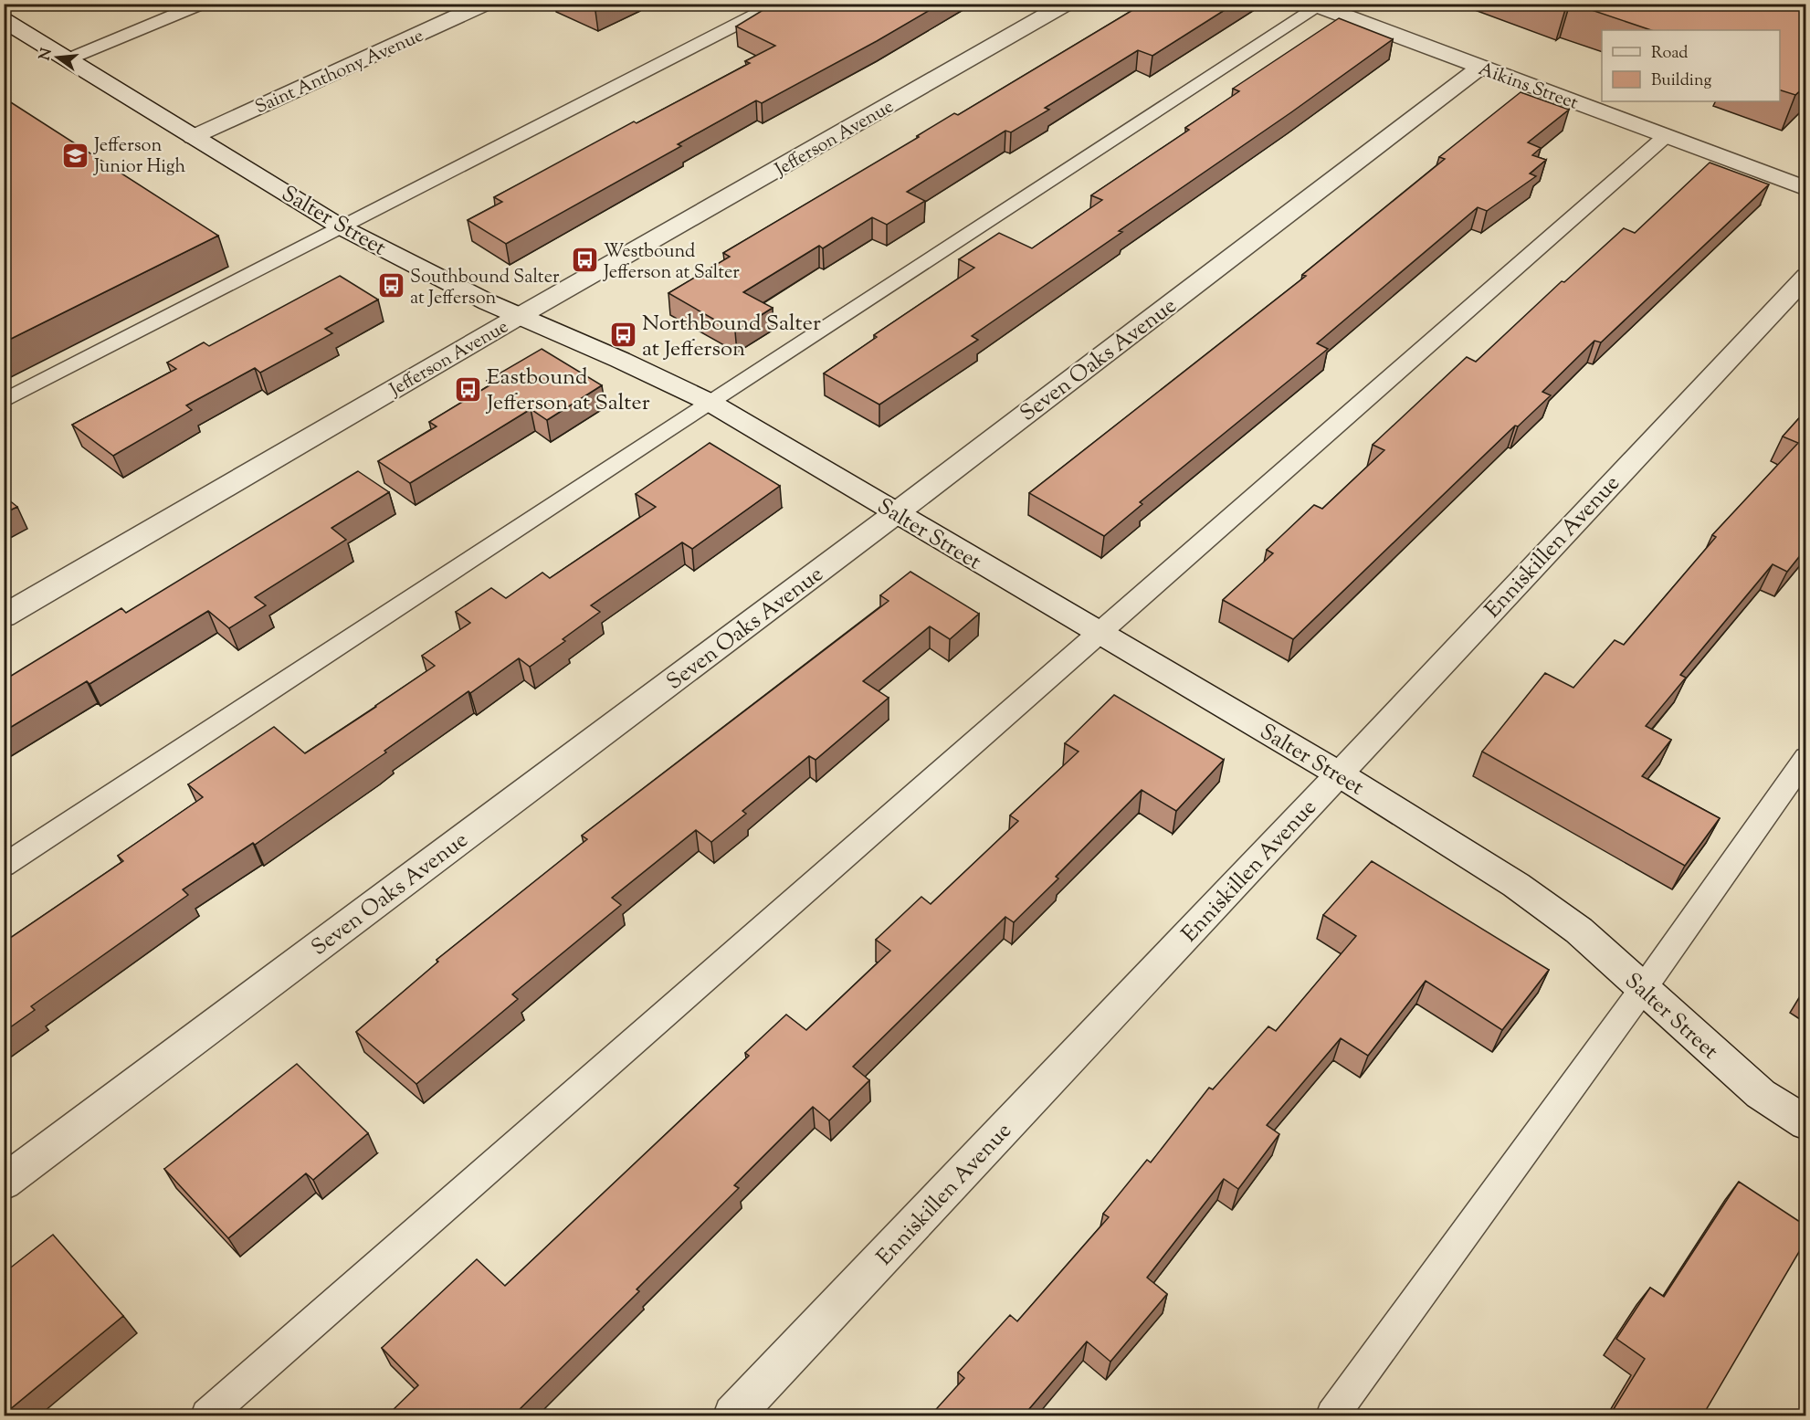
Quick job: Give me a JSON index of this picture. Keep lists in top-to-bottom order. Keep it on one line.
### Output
{"streets":{"street":["Saint Anthony Avenue","Aikins Street","Jefferson Avenue","Salter Street","Seven Oaks Avenue","Enniskillen Avenue"]},"crossings":[["Saint Anthony Avenue","Salter Street"],["Aikins Street","Seven Oaks Avenue"],["Jefferson Avenue","Salter Street"],["Salter Street","Seven Oaks Avenue"],["Salter Street","Enniskillen Avenue"]],"places":{"school or university":["Jefferson Junior High"],"bus stop":["Westbound Jefferson at Salter","Southbound Salter at Jefferson","Northbound Salter at Jefferson","Eastbound Jefferson at Salter"]},"legend":["Road","Building"],"north":"left"}
